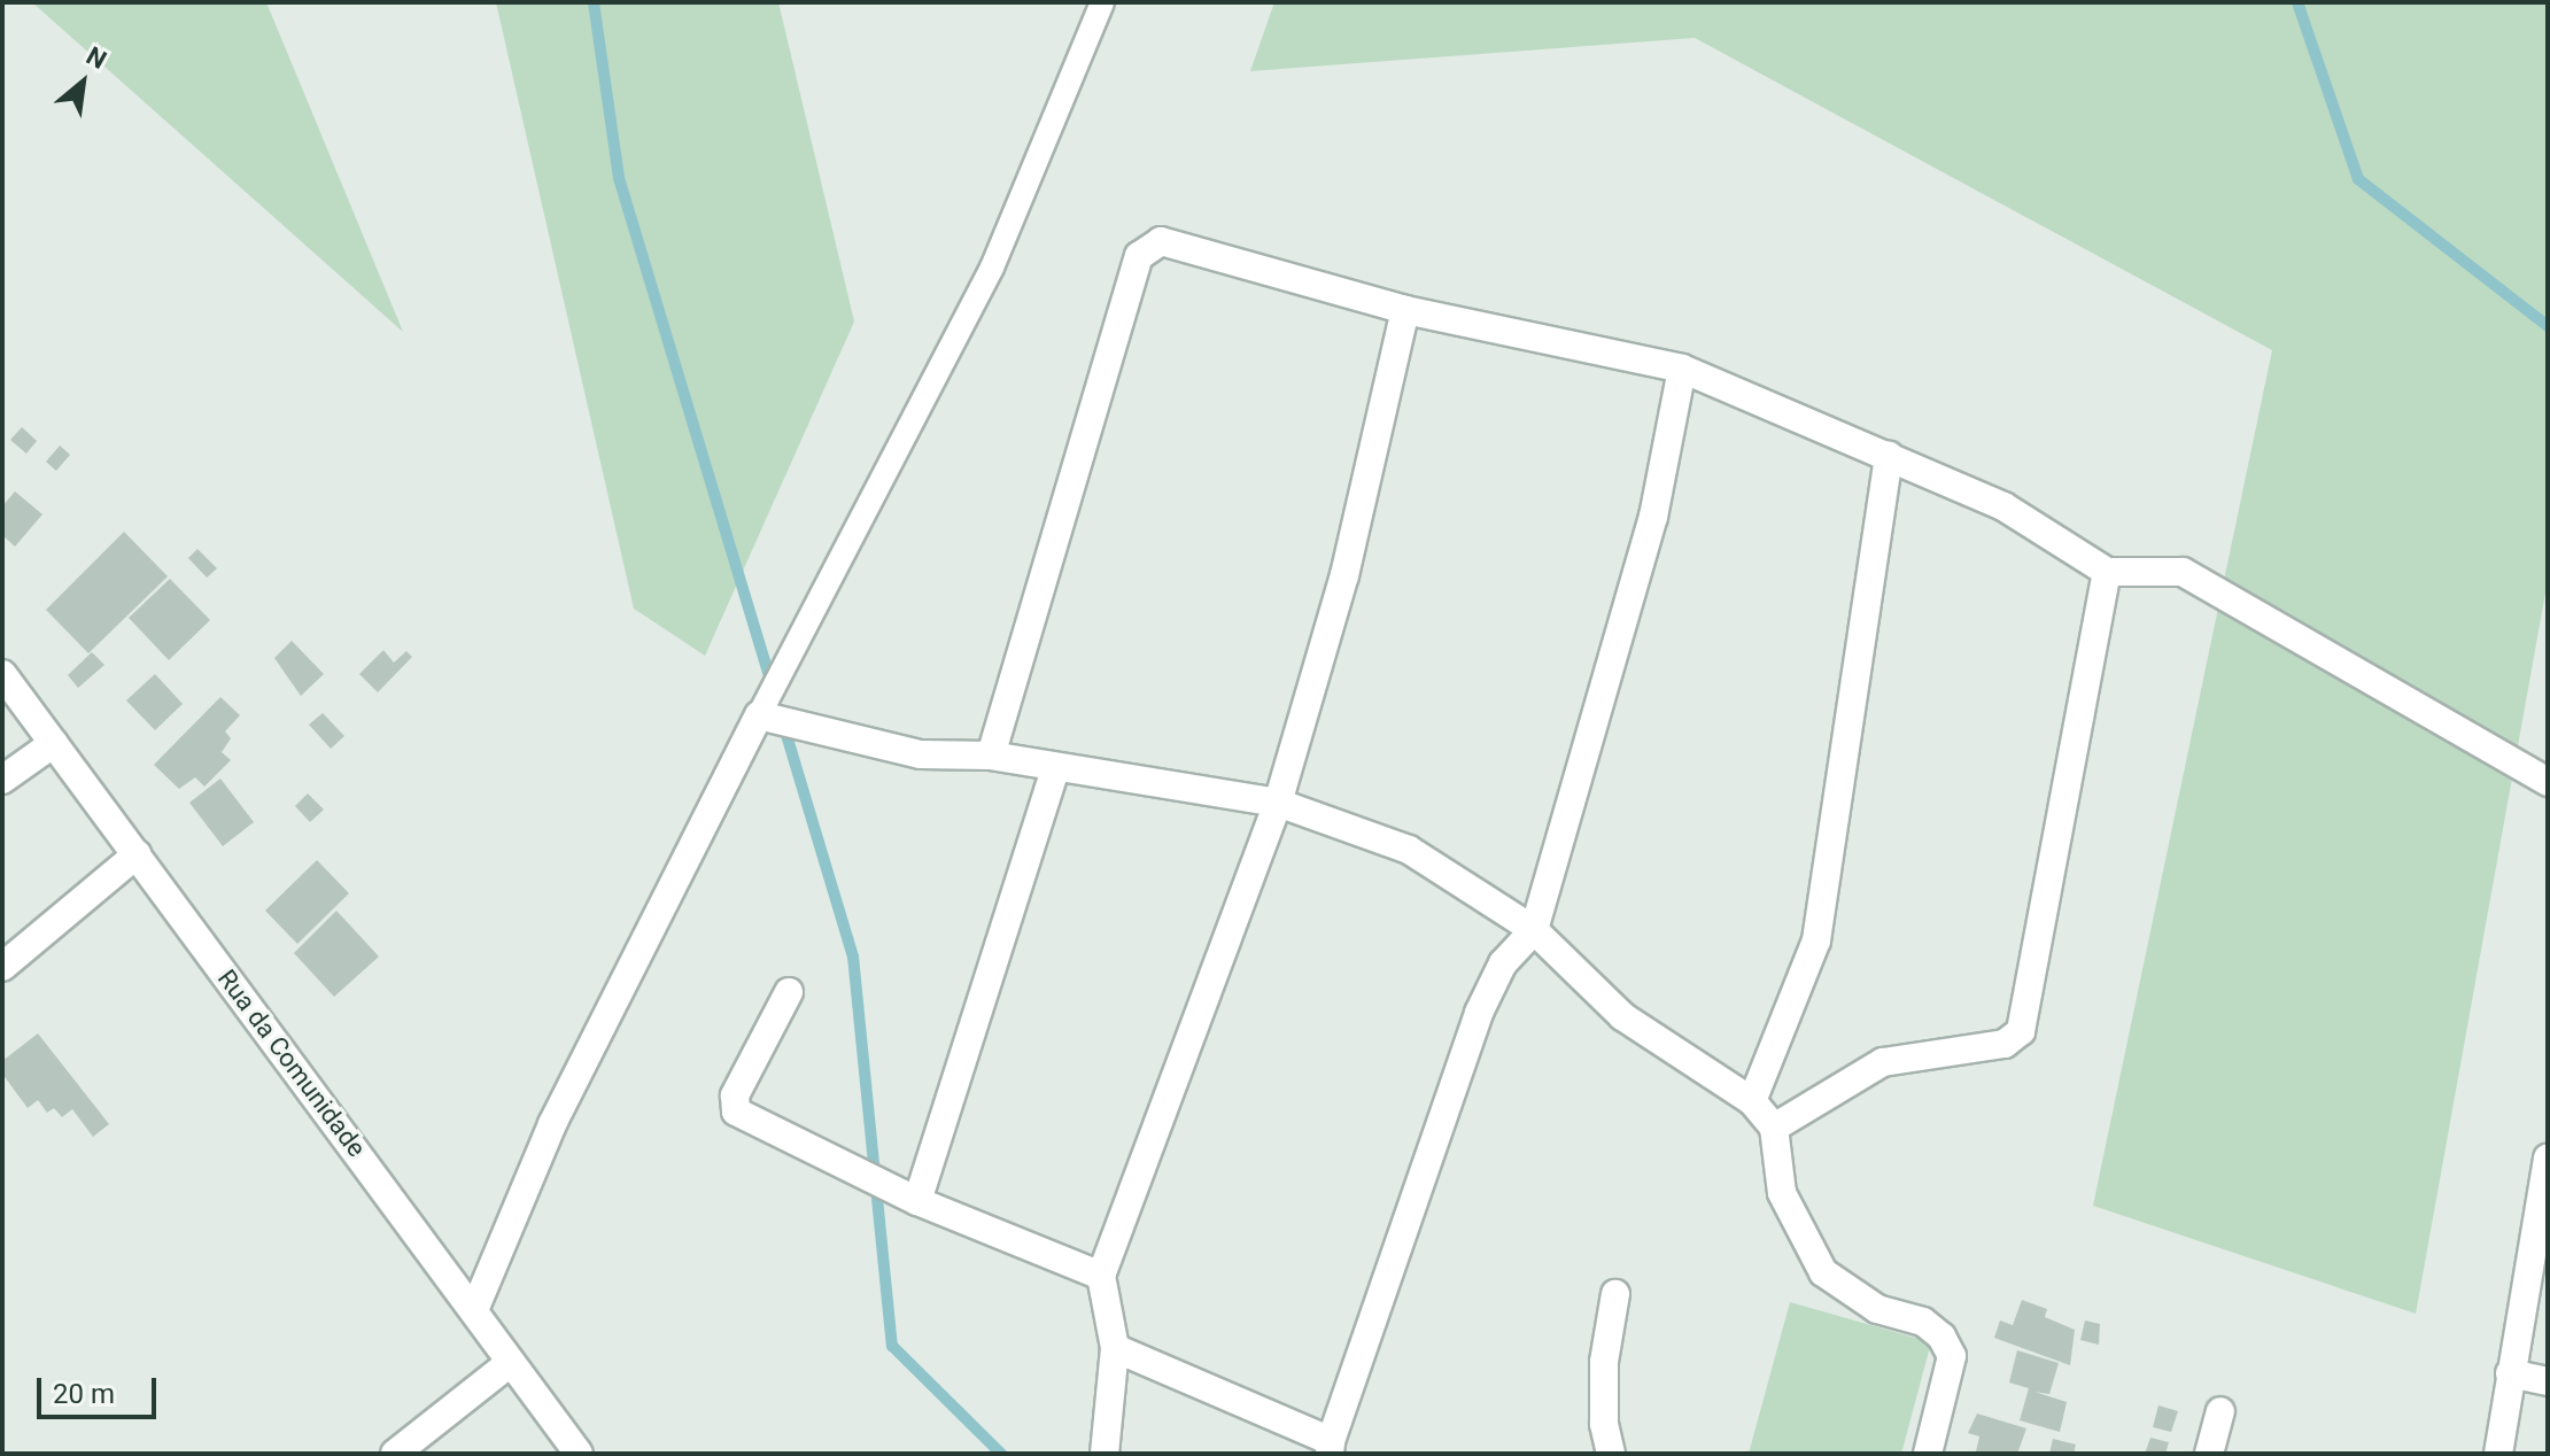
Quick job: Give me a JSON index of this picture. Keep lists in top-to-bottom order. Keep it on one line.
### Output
{"streets":{"street":["Rua da Comunidade"]},"scale_bar":"20 m","north":"top right"}
